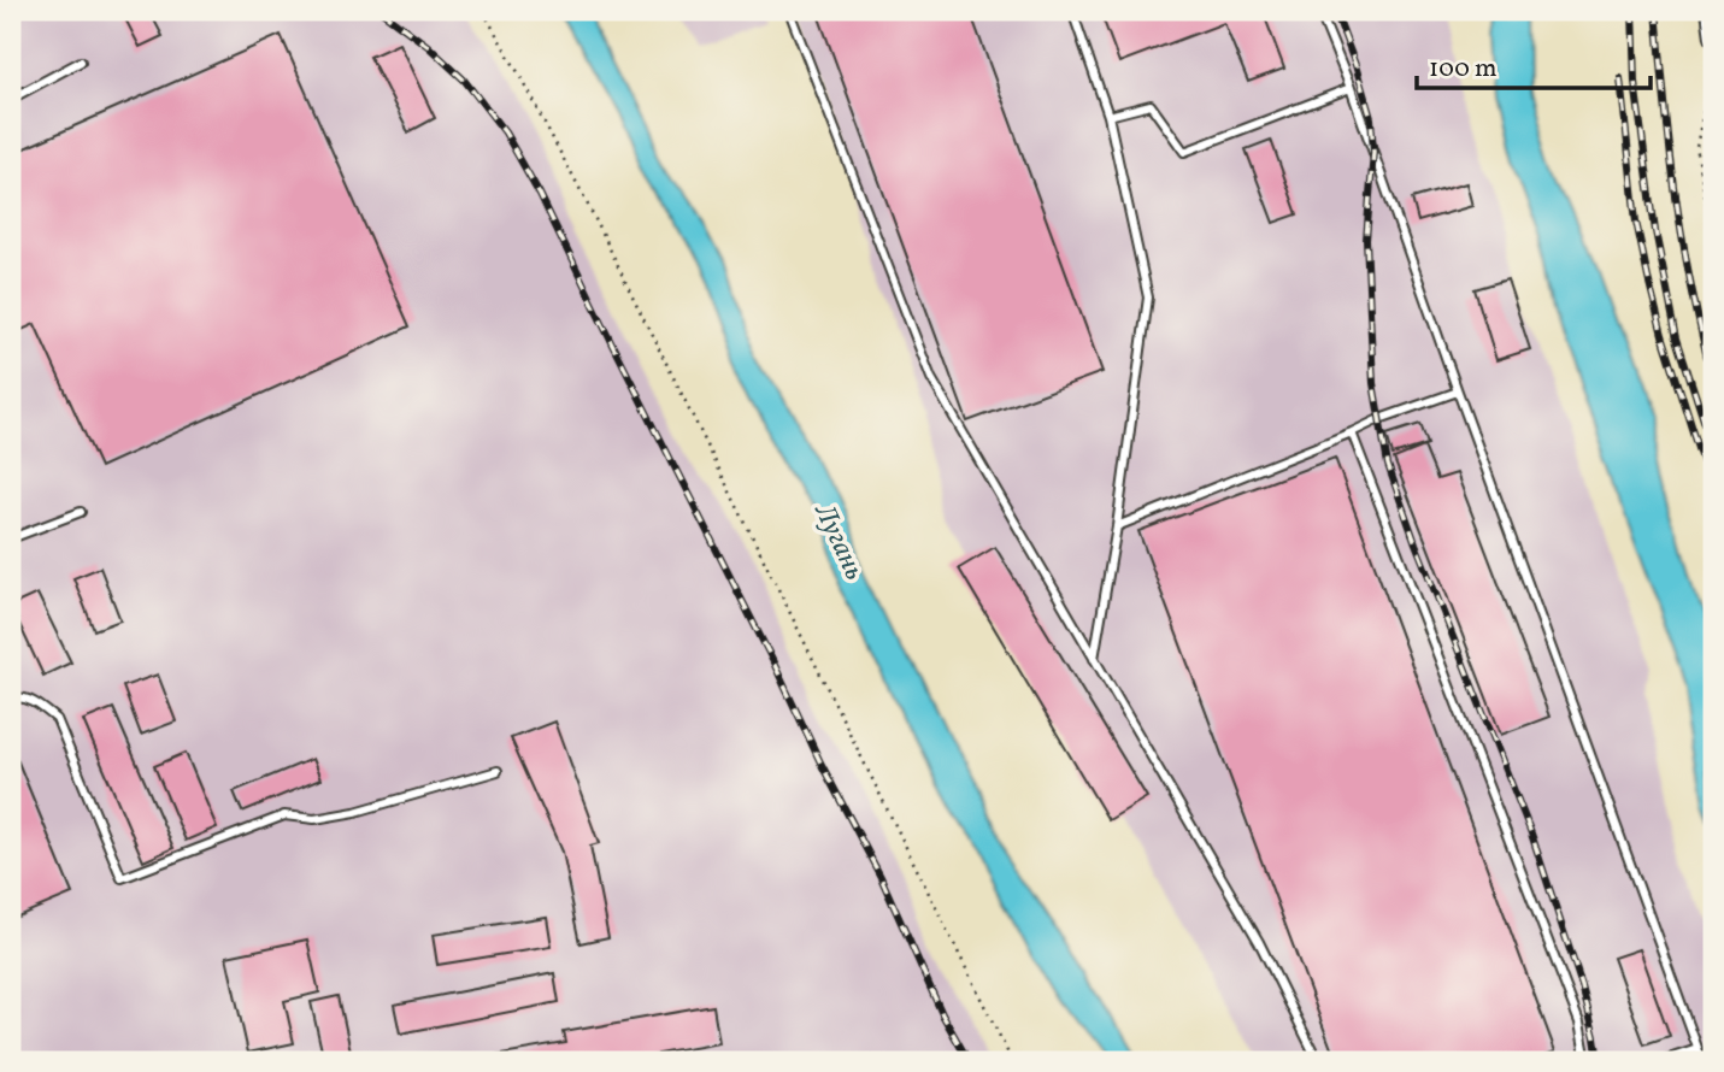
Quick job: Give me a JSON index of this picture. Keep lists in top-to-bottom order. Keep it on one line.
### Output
{"water":["Лугань"],"scale_bar":"100 m"}
